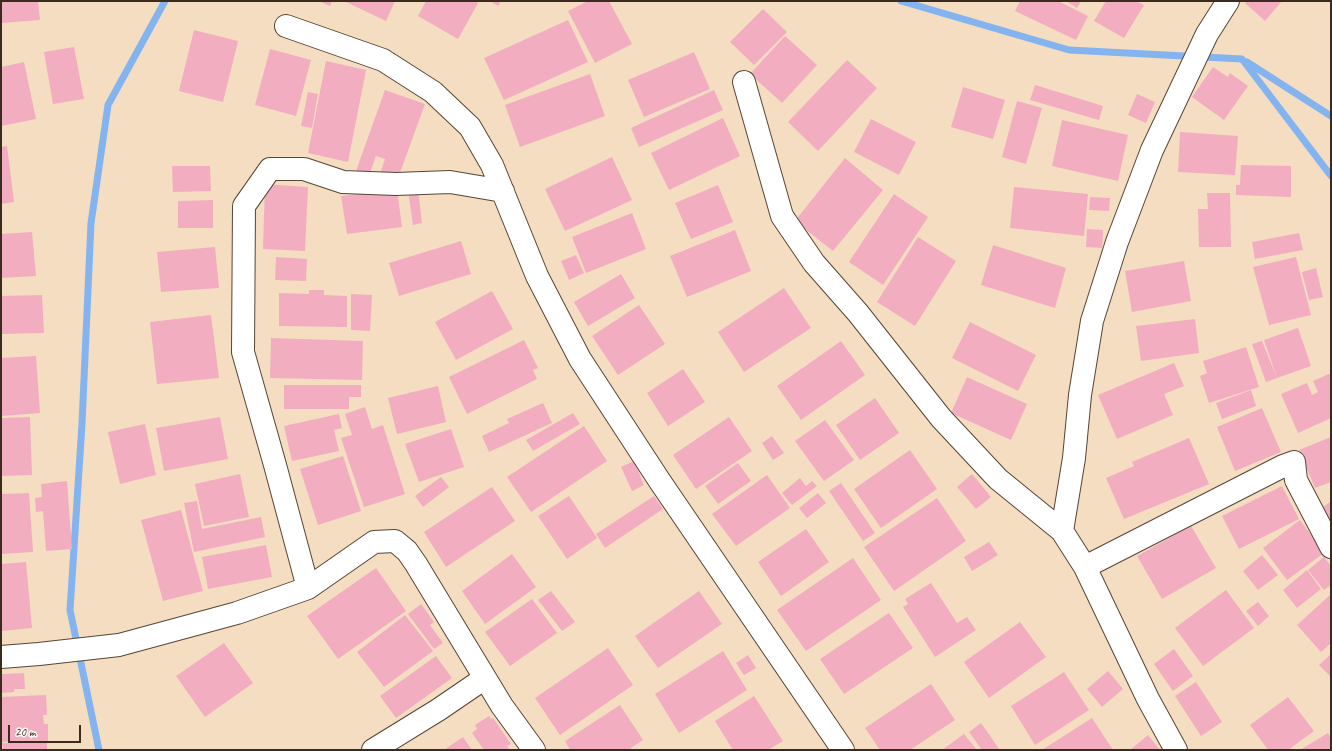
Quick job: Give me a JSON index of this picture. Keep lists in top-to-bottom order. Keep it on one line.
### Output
{"scale_bar":"20 m"}
